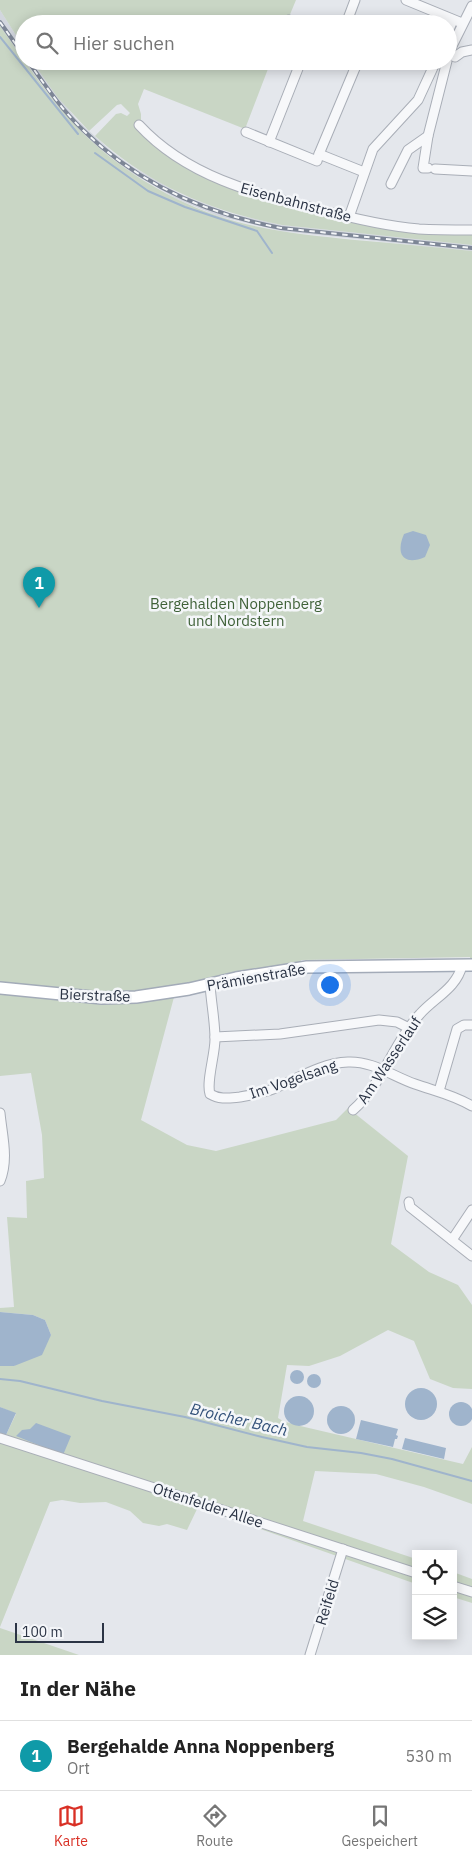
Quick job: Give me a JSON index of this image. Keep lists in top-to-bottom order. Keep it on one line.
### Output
{"streets":{"main road":["Prämienstraße","Bierstraße"],"street":["Eisenbahnstraße","Am Wasserlauf","Im Vogelsang","Ottenfelder Allee","Reifeld"]},"crossings":[["Prämienstraße","Bierstraße"],["Prämienstraße","Am Wasserlauf"],["Am Wasserlauf","Im Vogelsang"],["Ottenfelder Allee","Reifeld"]],"water":["Broicher Bach"],"parks":["Bergehalden Noppenberg und Nordstern"],"scale_bar":"100 m","page":{"search":"Hier suchen","pins":"1","scale":"100 m","heading":"In der Nähe","list":[{"mark":"1","name":"Bergehalde Anna Noppenberg","note":"Ort","value":"530 m"}],"nav":["Karte","Route","Gespeichert"]}}
